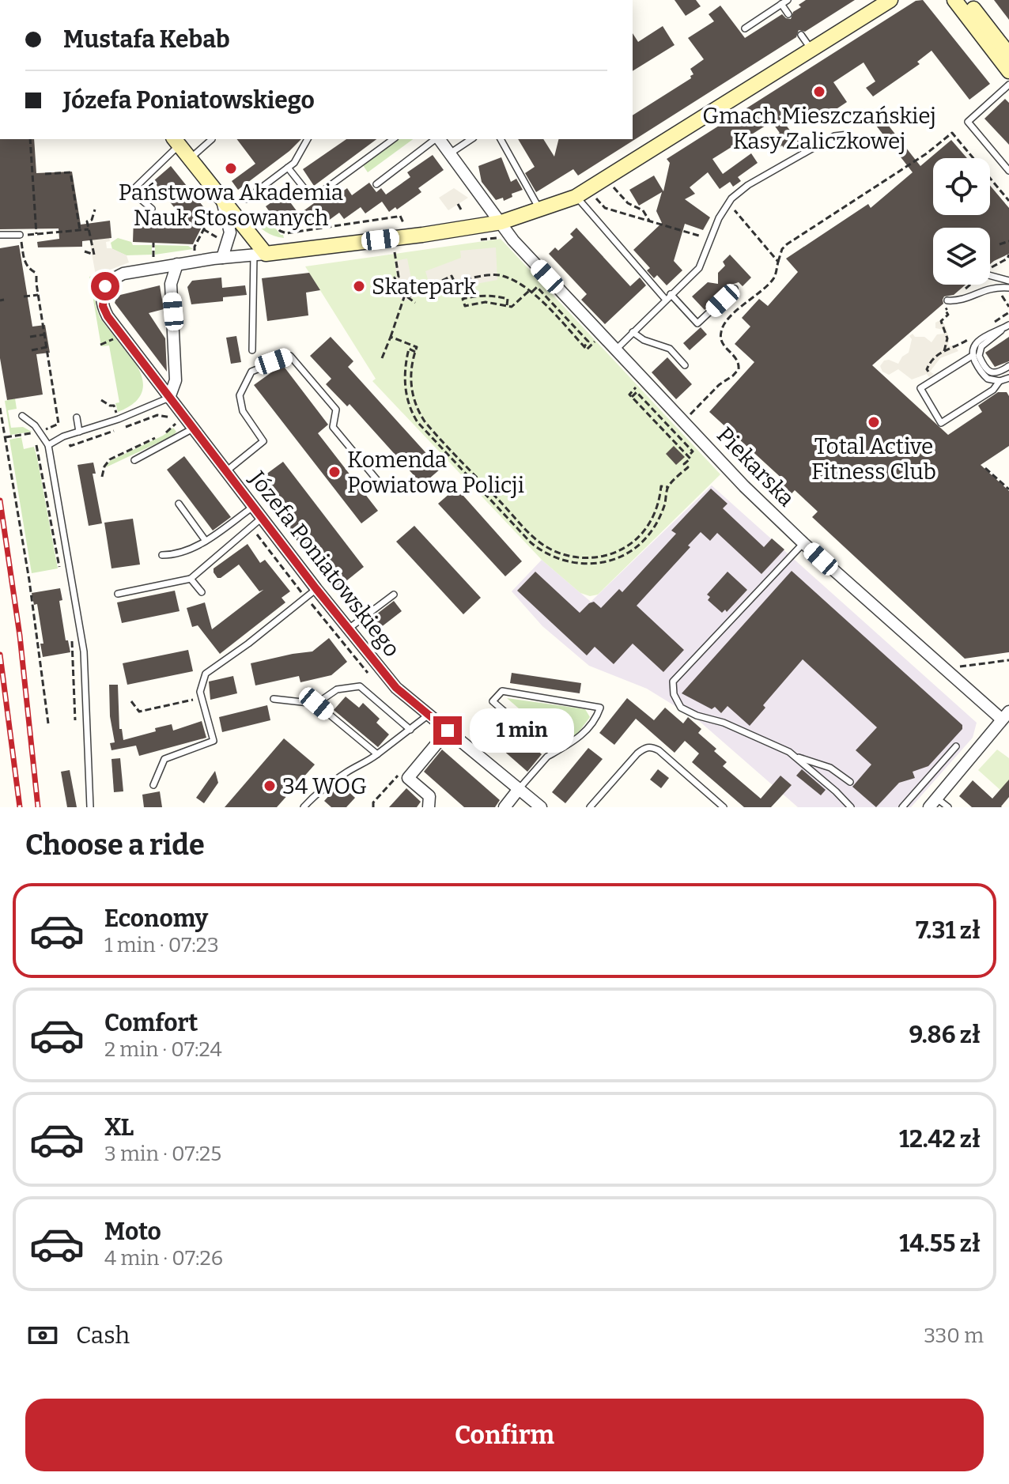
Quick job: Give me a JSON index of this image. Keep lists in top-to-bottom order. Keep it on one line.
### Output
{"streets":{"street":["Piekarska","Józefa Poniatowskiego"]},"places":["Gmach Mieszczańskiej Kasy Zaliczkowej","Państwowa Akademia Nauk Stosowanych","Skatepark","Total Active Fitness Club","Komenda Powiatowa Policji","34 WOG"],"page":{"banner":["Mustafa Kebab","Józefa Poniatowskiego"],"bubble":"1 min","heading":"Choose a ride","list":[{"name":"Economy","note":"1 min · 07:23","value":"7.31 zł"},{"name":"Comfort","note":"2 min · 07:24","value":"9.86 zł"},{"name":"XL","note":"3 min · 07:25","value":"12.42 zł"},{"name":"Moto","note":"4 min · 07:26","value":"14.55 zł"}],"pay":["Cash","330 m"],"buttons":"Confirm"}}
